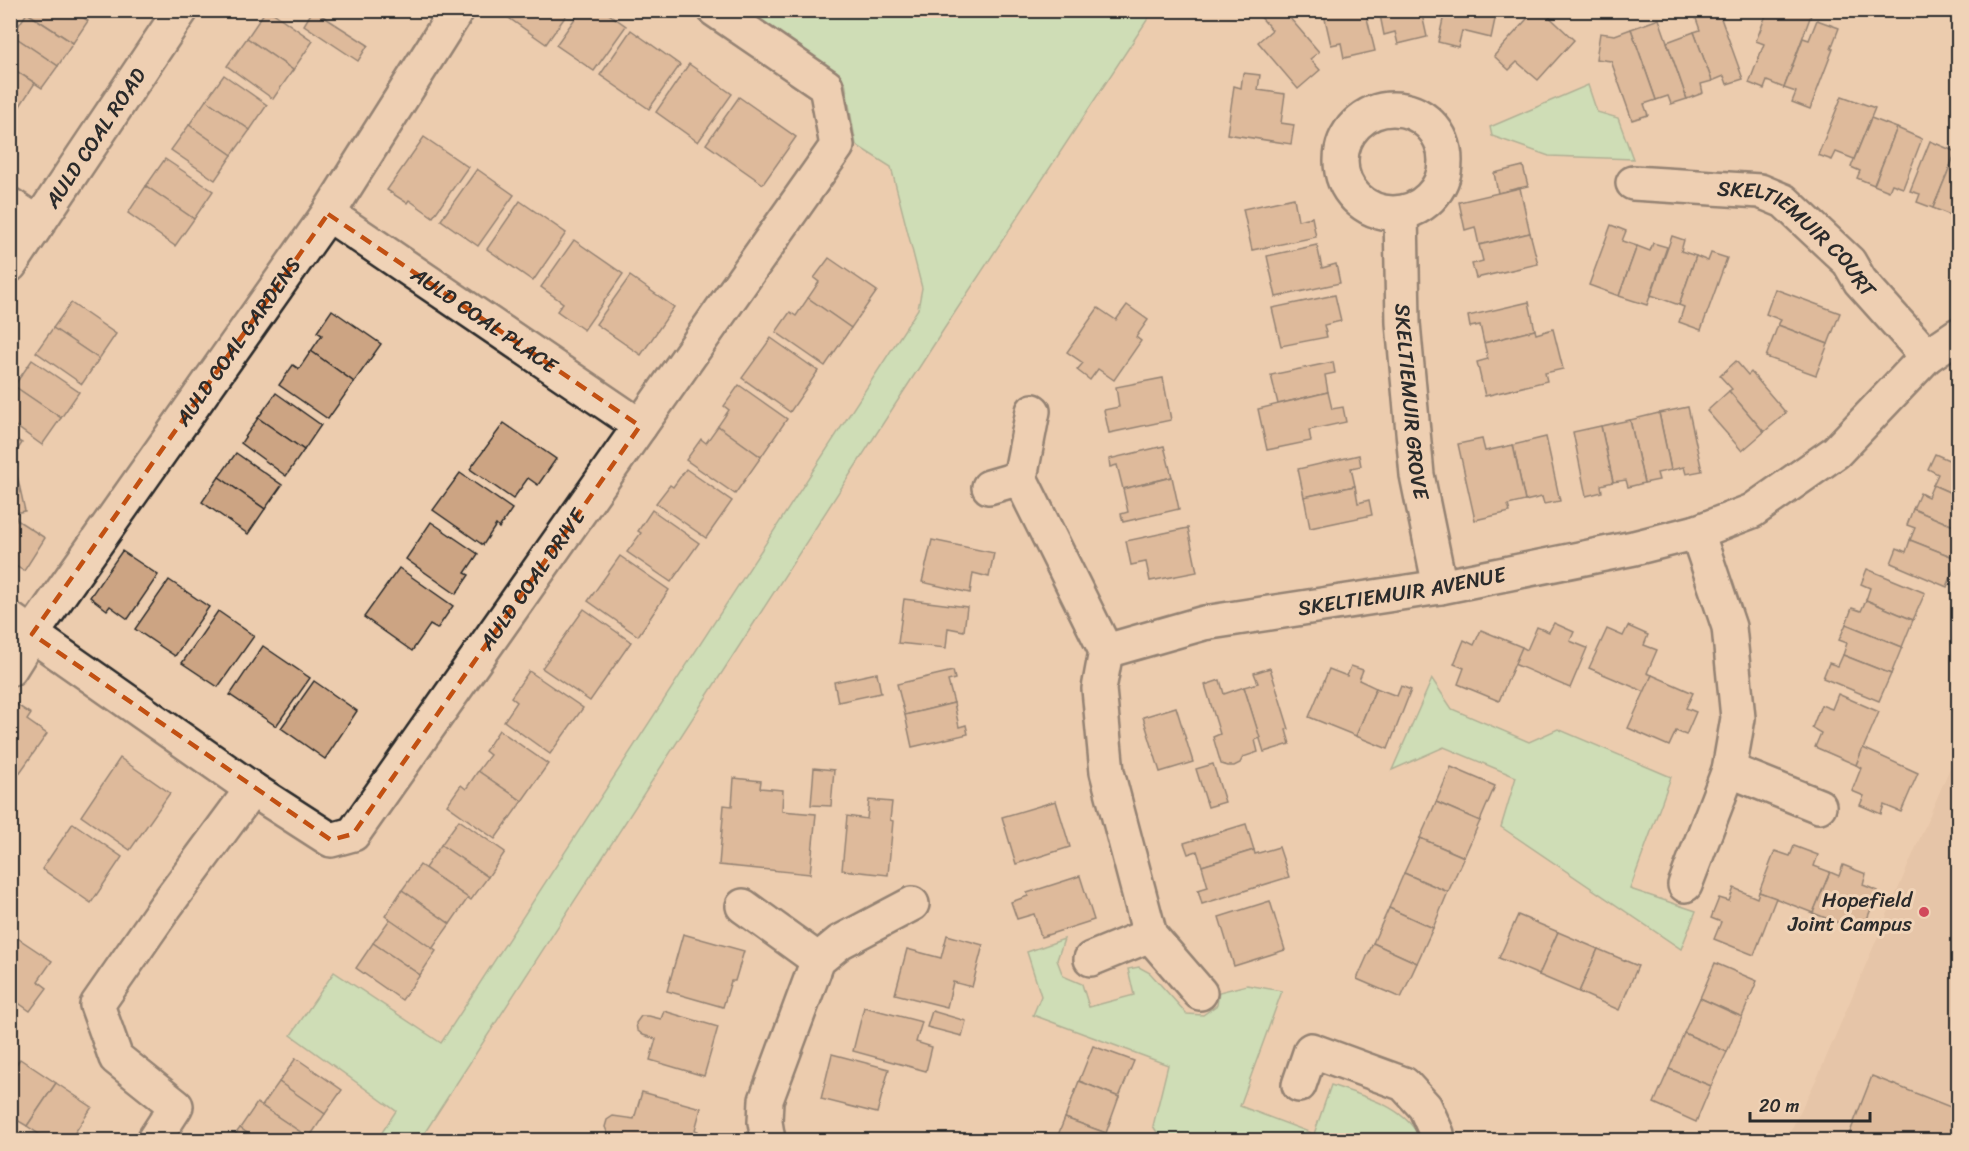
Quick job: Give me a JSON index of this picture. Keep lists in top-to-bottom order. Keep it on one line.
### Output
{"streets":{"street":["AULD COAL ROAD","SKELTIEMUIR COURT","AULD COAL PLACE","AULD COAL GARDENS","SKELTIEMUIR GROVE","AULD COAL DRIVE","SKELTIEMUIR AVENUE"]},"crossings":[["SKELTIEMUIR COURT","SKELTIEMUIR AVENUE"],["AULD COAL PLACE","AULD COAL GARDENS"],["AULD COAL PLACE","AULD COAL DRIVE"],["AULD COAL GARDENS","AULD COAL DRIVE"],["SKELTIEMUIR GROVE","SKELTIEMUIR AVENUE"]],"places":["Hopefield Joint Campus"],"scale_bar":"20 m"}
